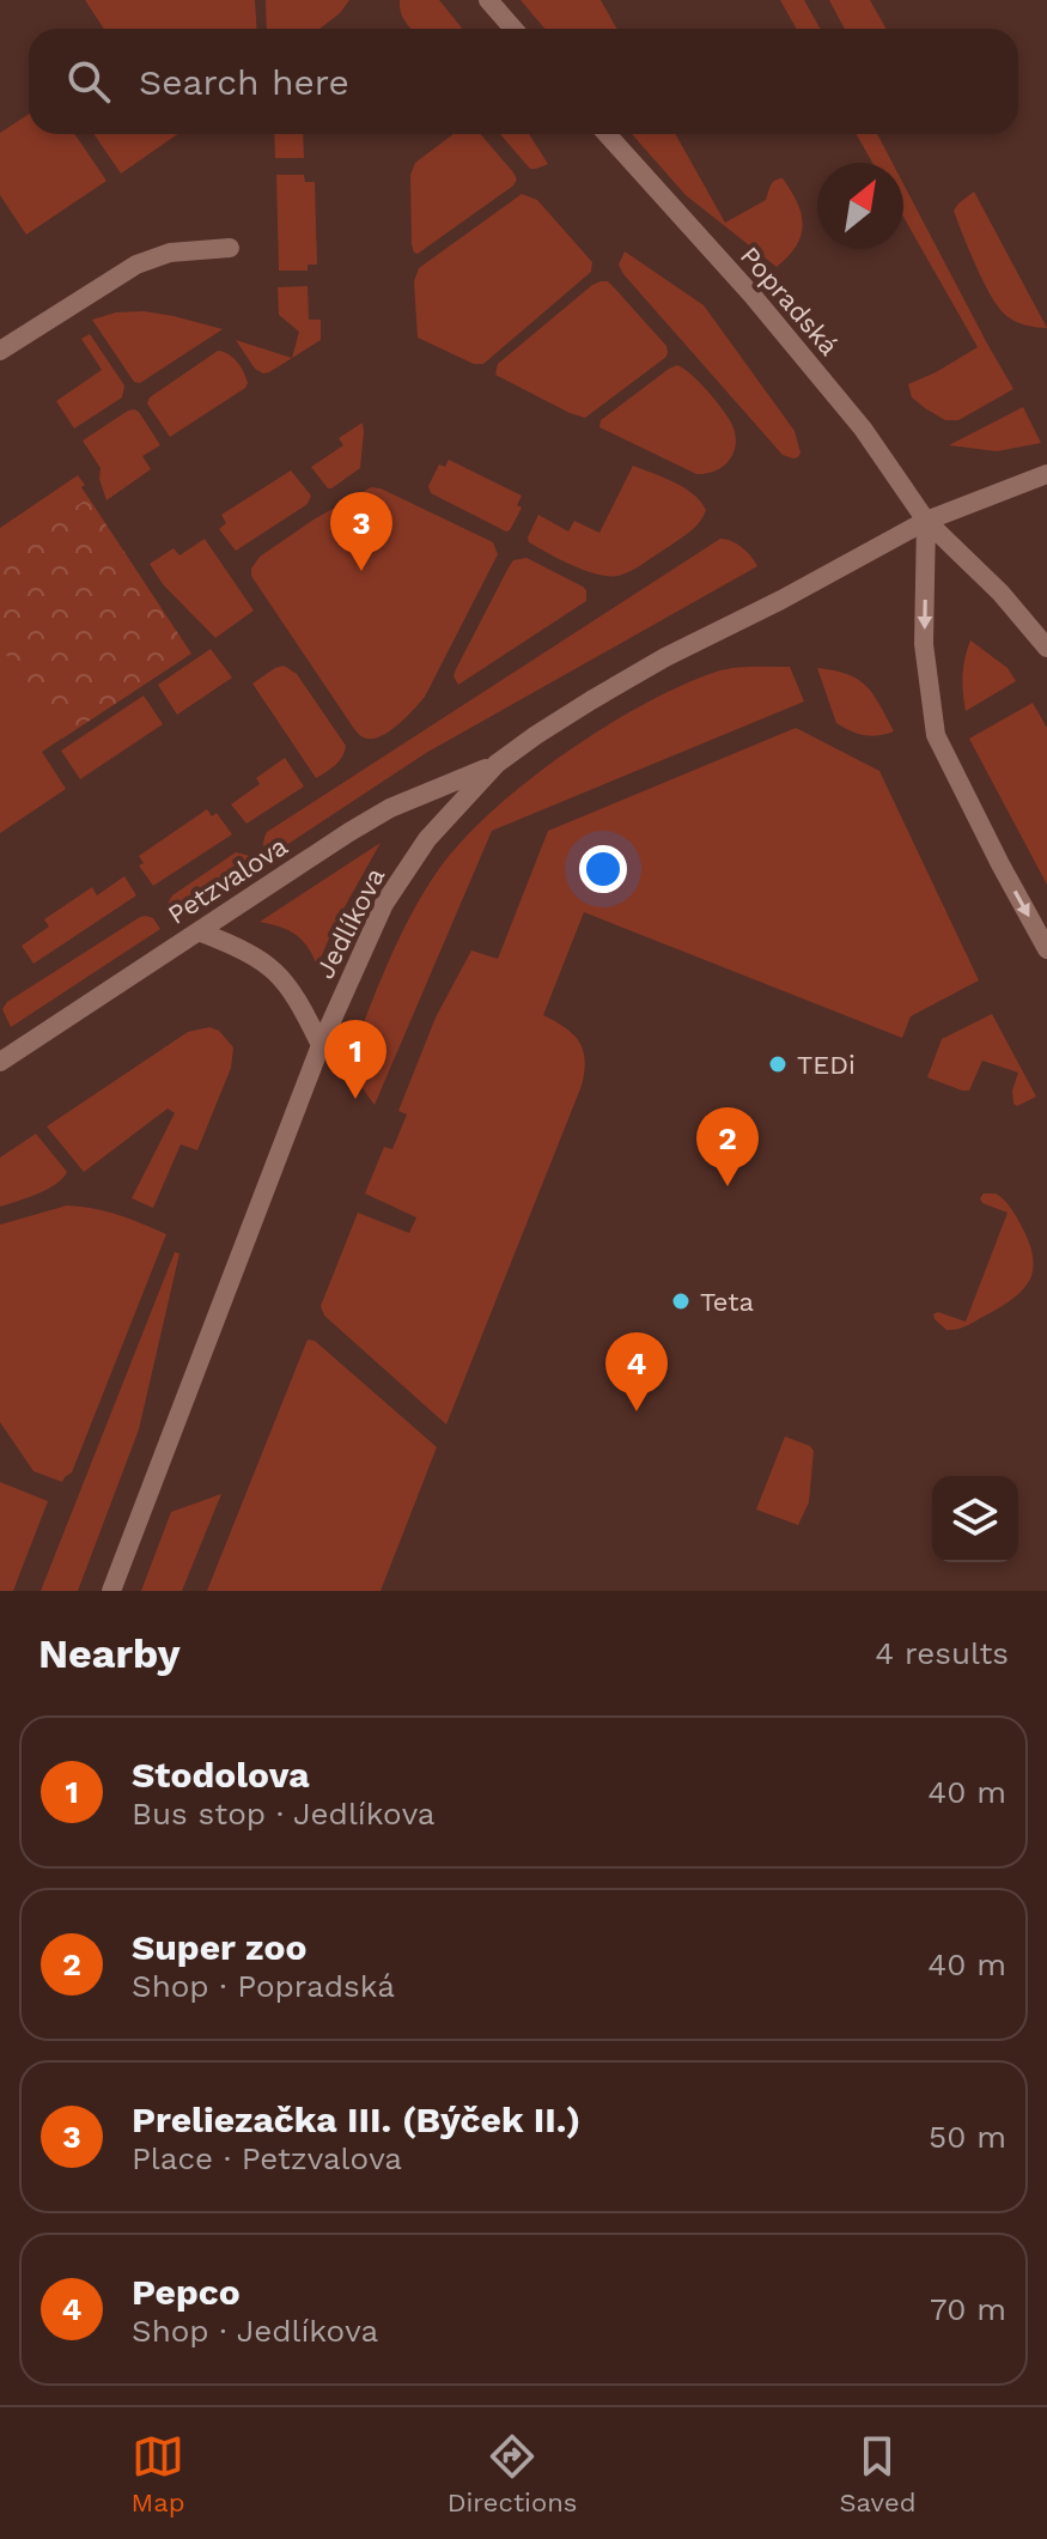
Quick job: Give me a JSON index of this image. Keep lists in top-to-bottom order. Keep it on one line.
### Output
{"streets":{"street":["Popradská","Petzvalova","Jedlíkova"]},"crossings":[["Popradská","Jedlíkova"],["Petzvalova","Jedlíkova"]],"places":["TEDi","Teta"],"north":"top right","page":{"search":"Search here","pins":["3","1","2","4"],"heading":["Nearby","4 results"],"list":[{"mark":"1","name":"Stodolova","note":"Bus stop · Jedlíkova","value":"40 m"},{"mark":"2","name":"Super zoo","note":"Shop · Popradská","value":"40 m"},{"mark":"3","name":"Preliezačka III. (Býček II.)","note":"Place · Petzvalova","value":"50 m"},{"mark":"4","name":"Pepco","note":"Shop · Jedlíkova","value":"70 m"}],"nav":["Map","Directions","Saved"]}}
